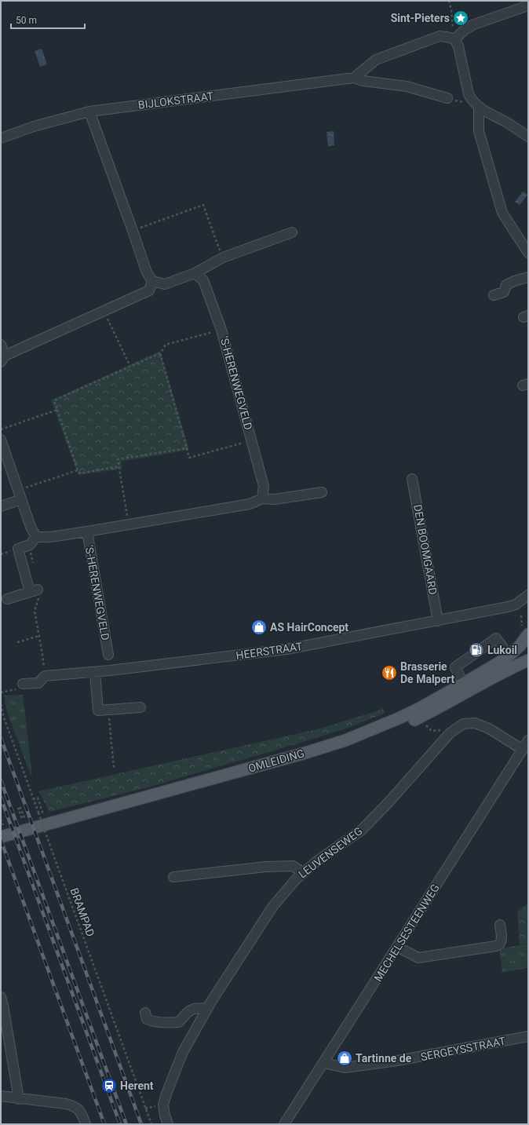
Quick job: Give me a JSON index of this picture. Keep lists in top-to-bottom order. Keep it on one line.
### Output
{"streets":{"main road":["OMLEIDING"],"street":["BIJLOKSTRAAT","'S-HERENWEGVELD","DEN BOOMGAARD","HEERSTRAAT","LEUVENSEWEG","MECHELSESTEENWEG","SERGEYSSTRAAT"],"path":["BRAMPAD"]},"crossings":[["DEN BOOMGAARD","HEERSTRAAT"],["LEUVENSEWEG","MECHELSESTEENWEG"],["MECHELSESTEENWEG","SERGEYSSTRAAT"]],"places":{"place":["Sint-Pieters"],"shop":["AS HairConcept","Tartinne de"],"fuel station":["Lukoil"],"restaurant":["Brasserie De Malpert"],"station":["Herent"]},"scale_bar":"50 m"}
